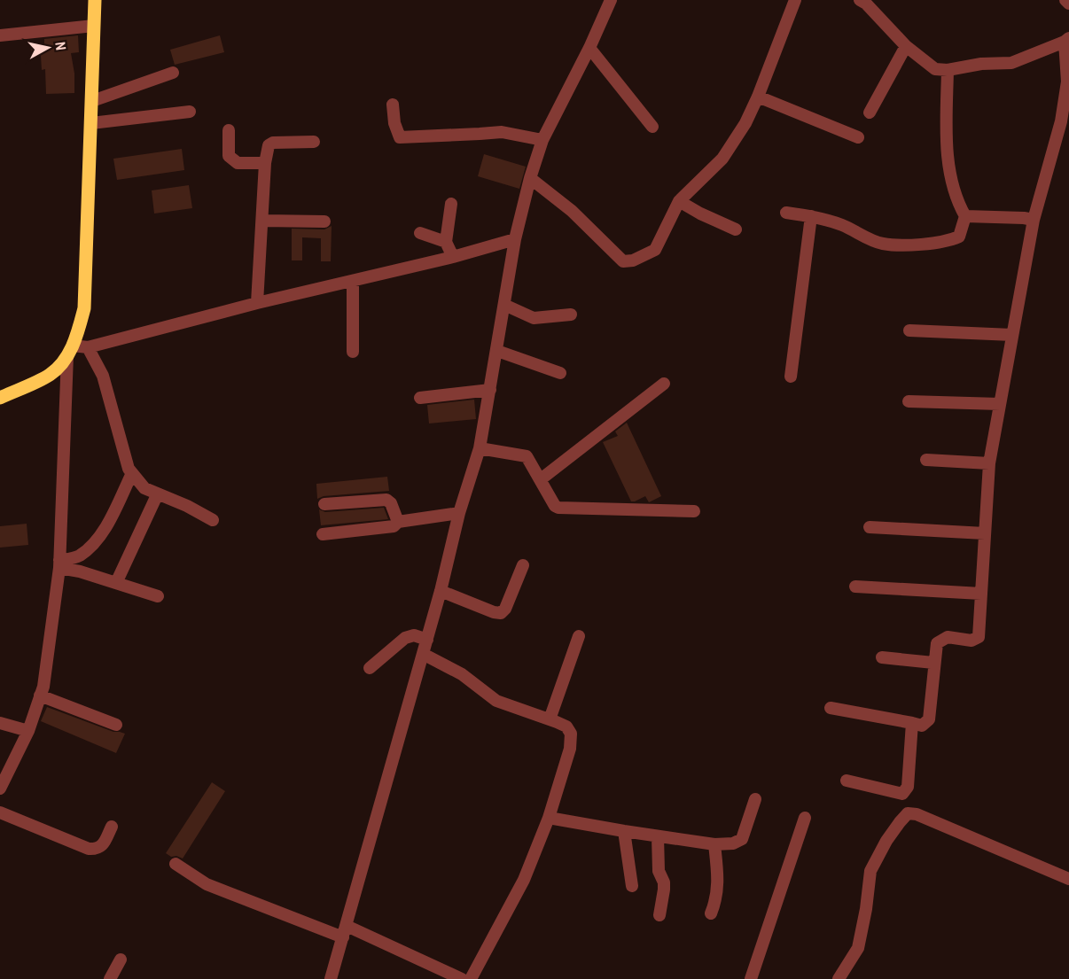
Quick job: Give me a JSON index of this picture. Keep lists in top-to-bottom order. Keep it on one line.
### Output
{"north":"right"}
